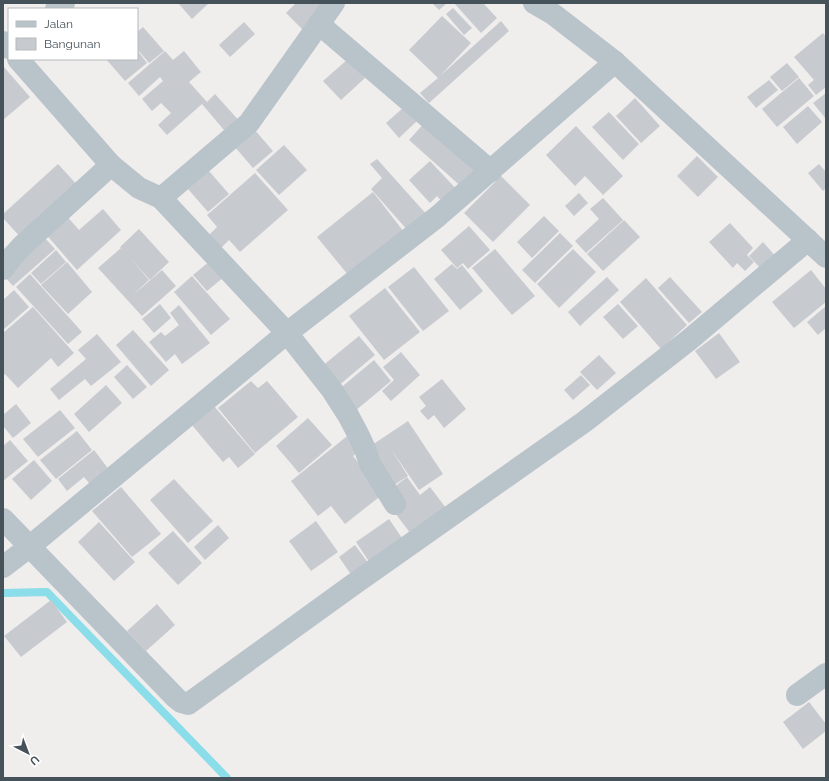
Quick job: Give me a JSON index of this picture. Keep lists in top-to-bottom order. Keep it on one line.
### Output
{"legend":["Jalan","Bangunan"],"north":"bottom right"}
